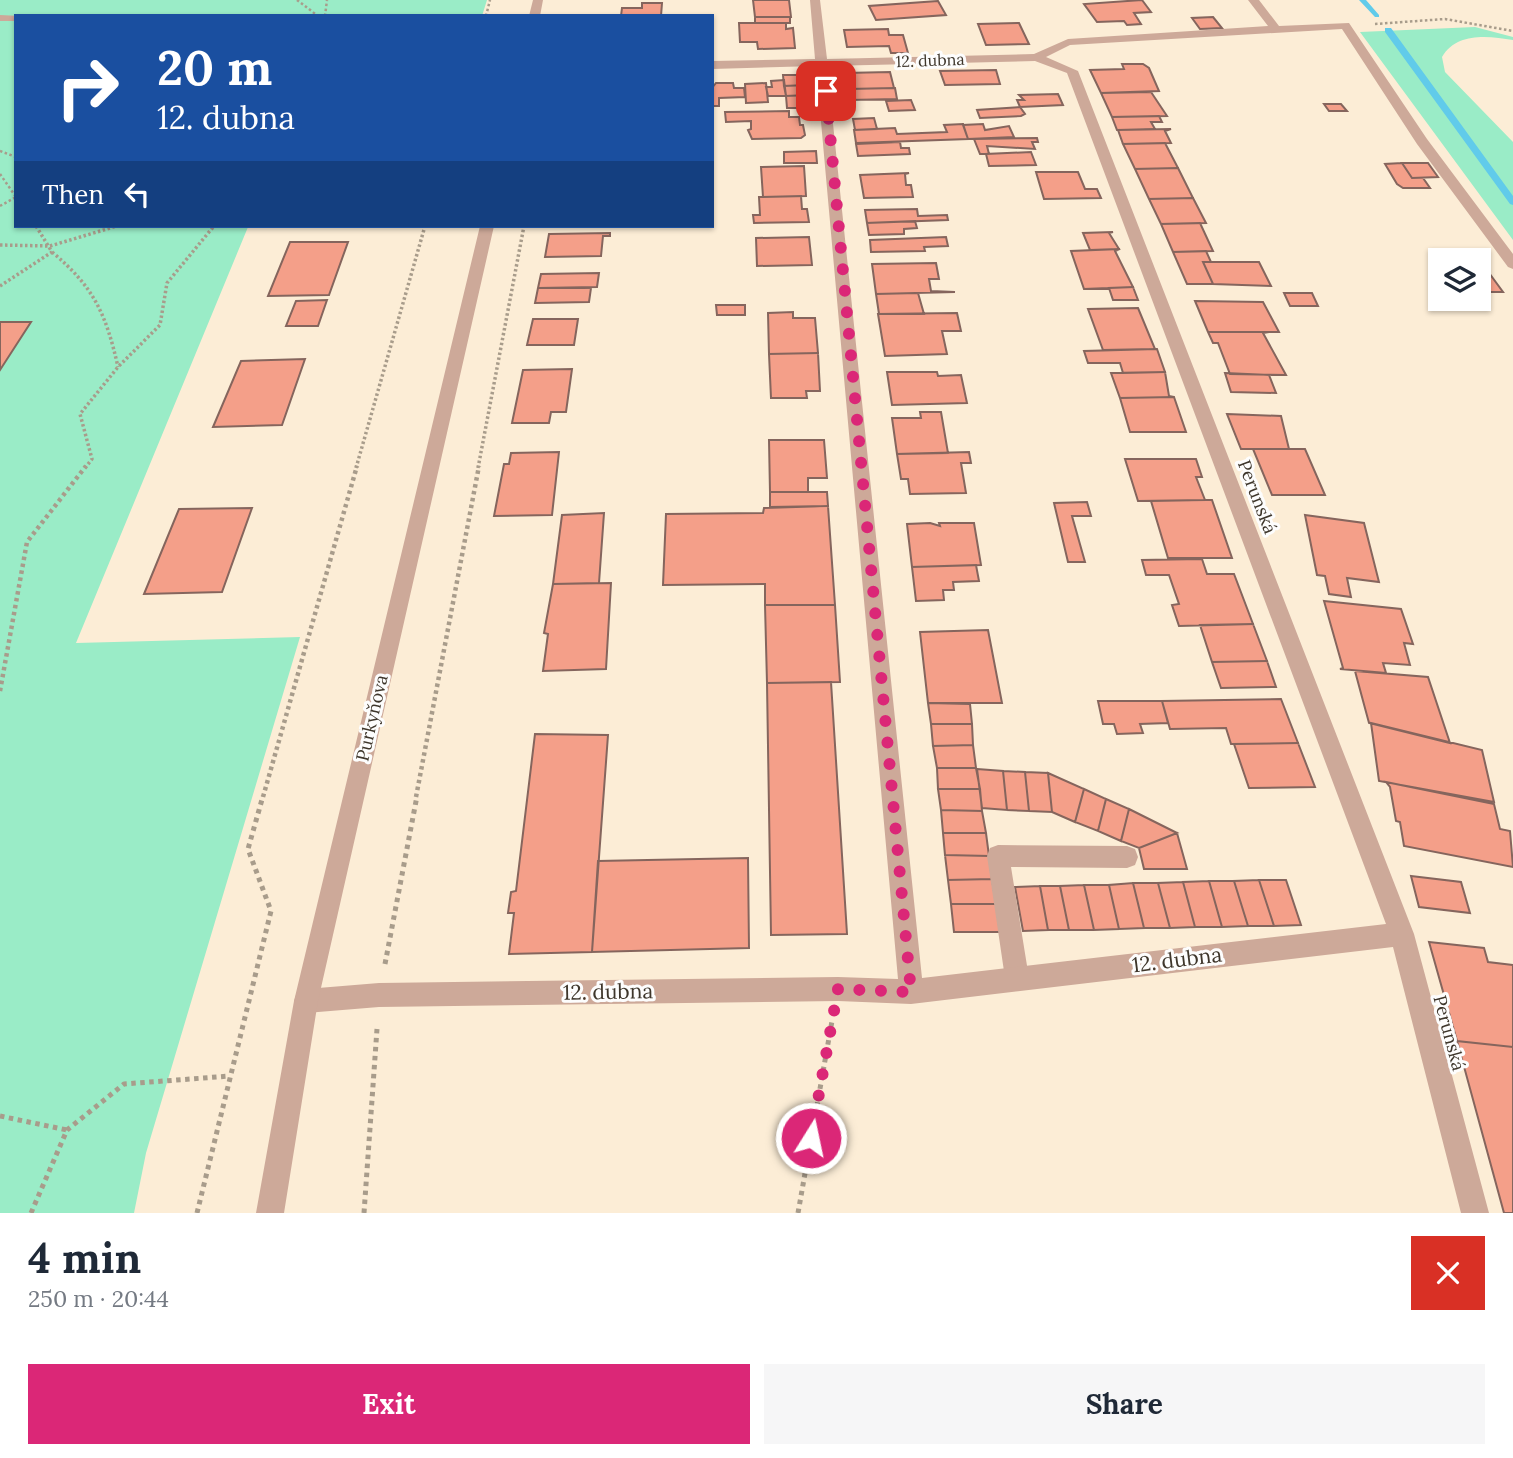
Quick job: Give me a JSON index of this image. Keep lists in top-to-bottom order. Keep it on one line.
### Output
{"streets":{"street":["12. dubna","Perunská","Purkyňova"]},"crossings":[["12. dubna","Perunská"],["12. dubna","Purkyňova"]],"page":{"turn":["20 m","12. dubna"],"then":"Then","heading":["4 min","250 m · 20:44"],"buttons":["Exit","Share"]}}
